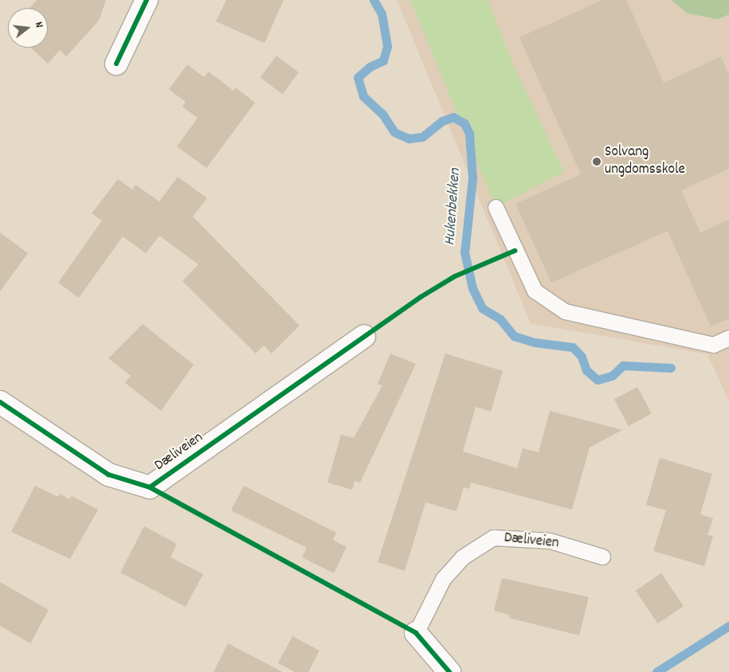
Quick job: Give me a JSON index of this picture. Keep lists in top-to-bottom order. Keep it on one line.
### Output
{"streets":{"street":["Dæliveien"]},"water":["Hukenbekken"],"places":["Solvang ungdomsskole"],"north":"right"}
